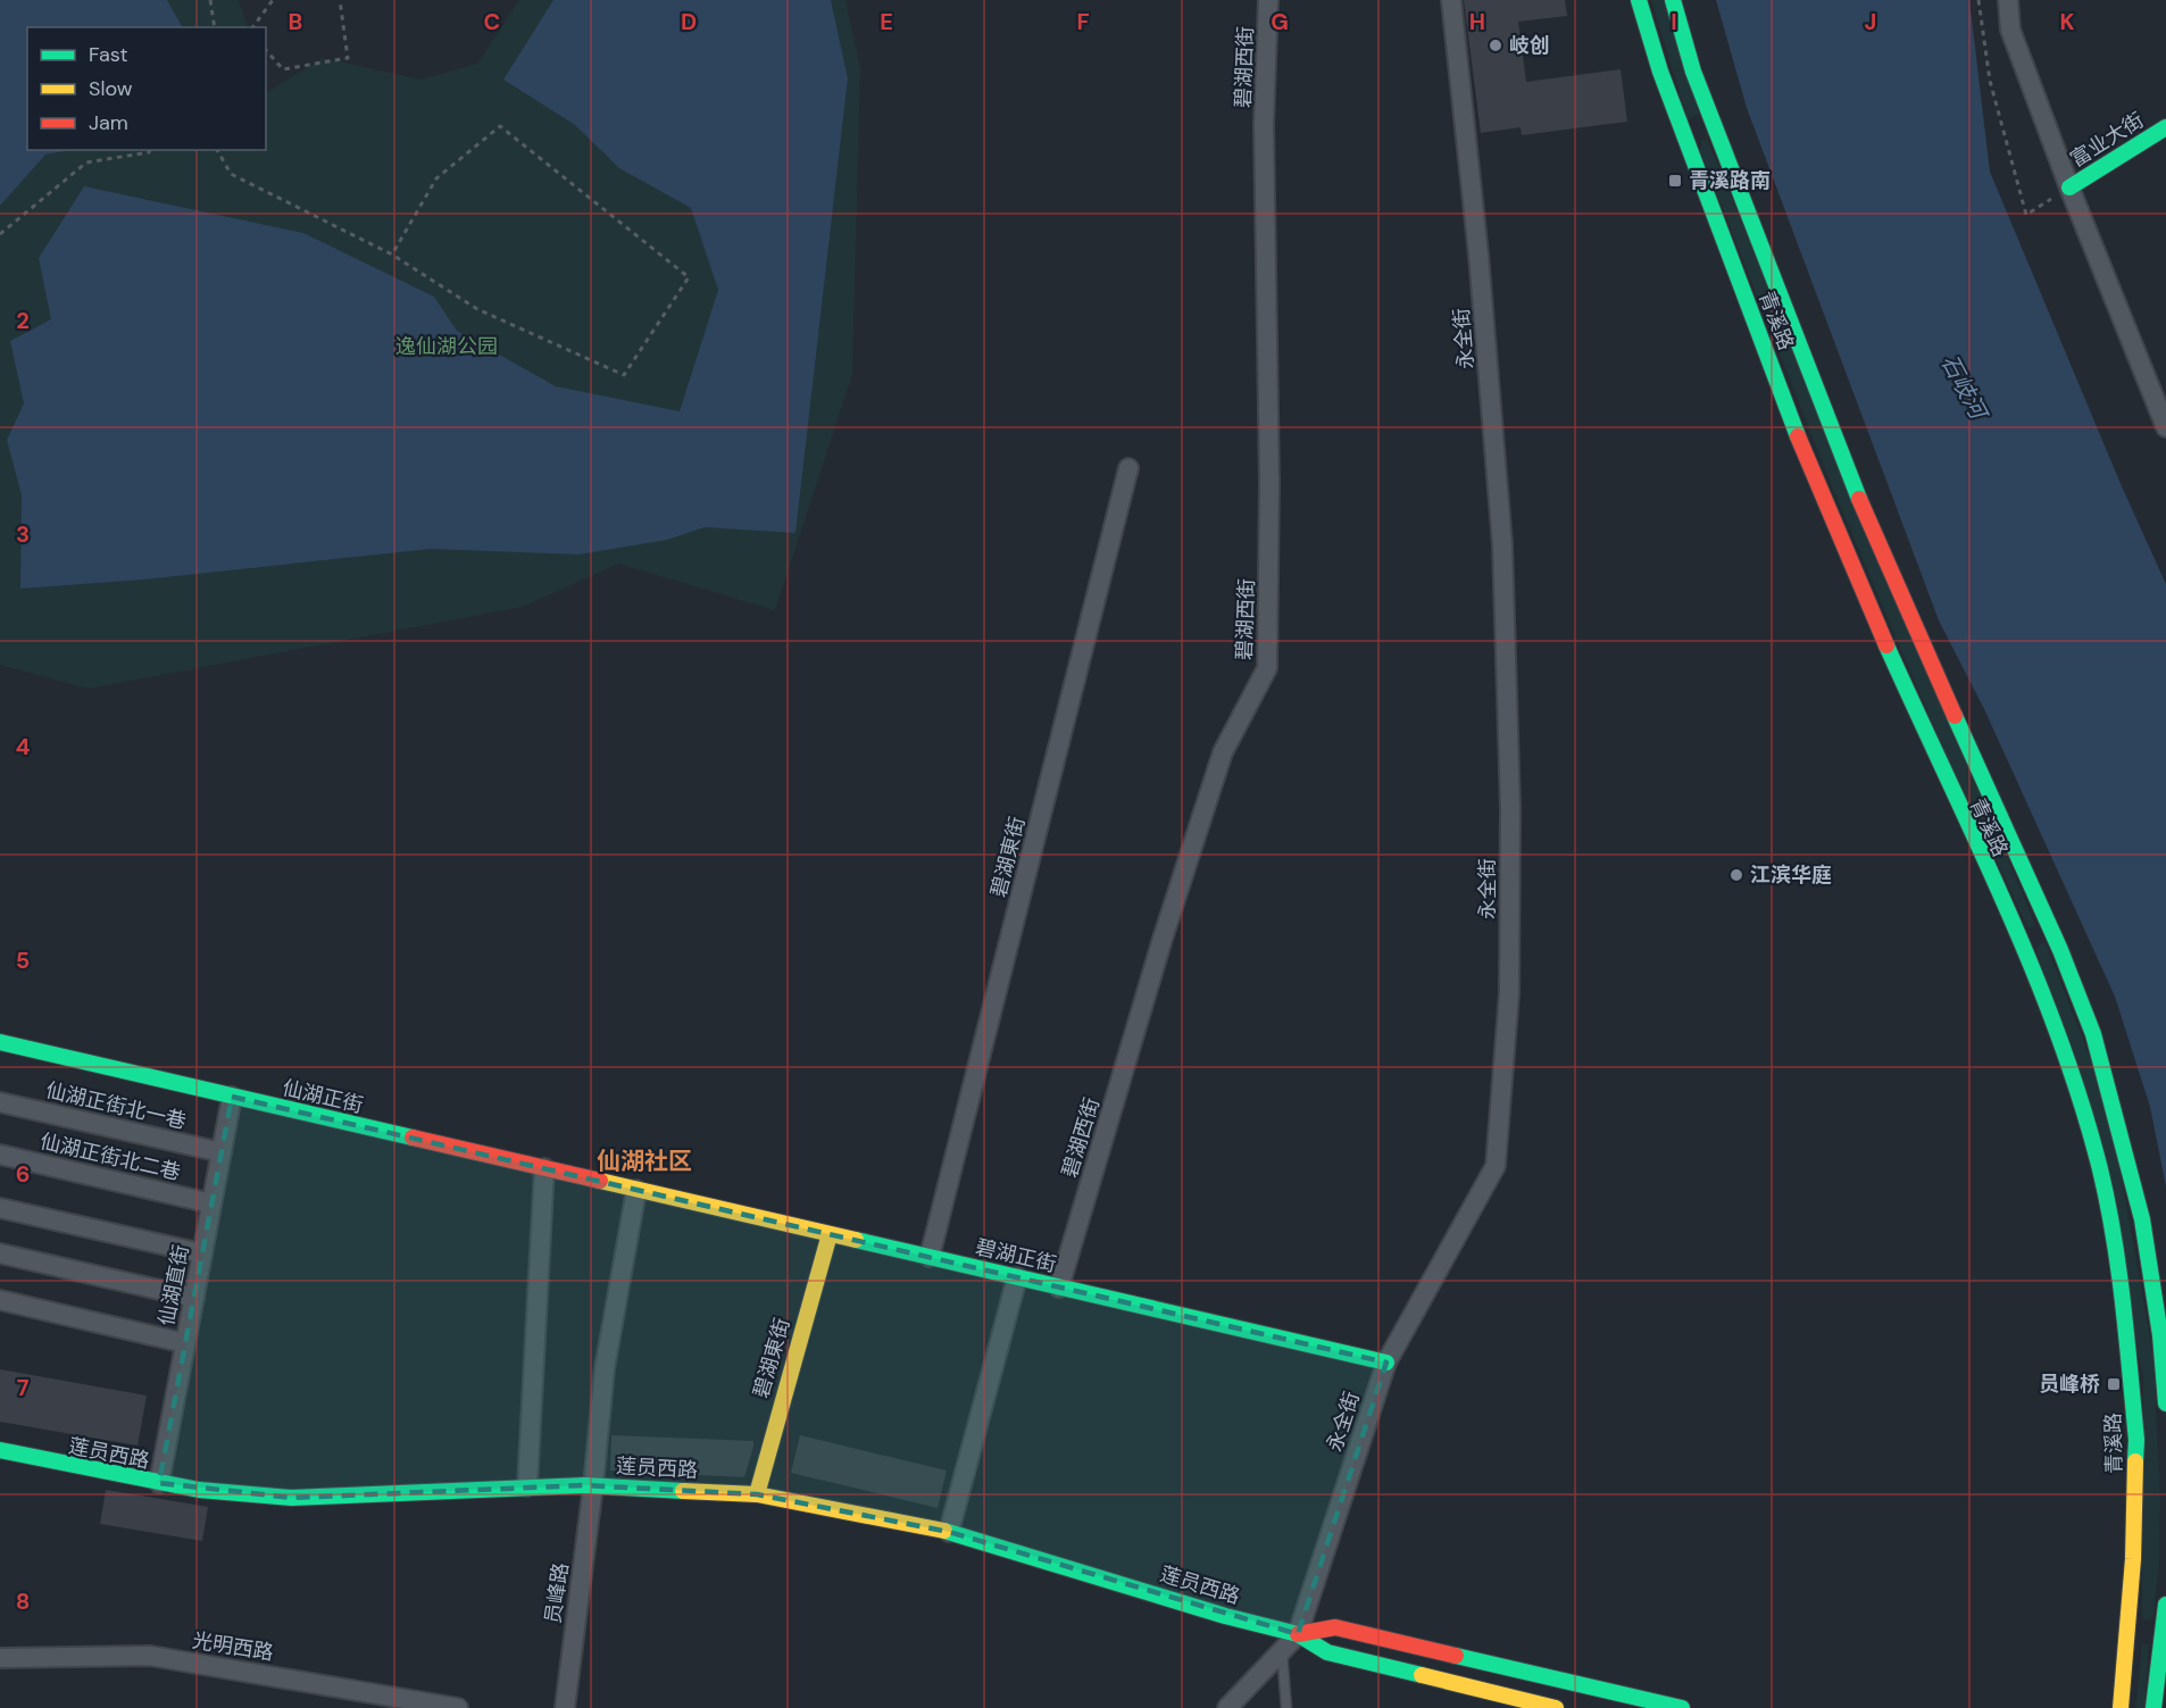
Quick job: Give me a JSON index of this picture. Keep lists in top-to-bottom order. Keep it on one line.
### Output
{"streets":{"main road":["富业大街","青溪路","碧湖東街","仙湖正街","碧湖正街","莲员西路"],"street":["碧湖西街","永全街","仙湖正街北一巷","仙湖正街北二巷","仙湖直街","员峰路","光明西路"]},"crossings":[["碧湖西街","碧湖正街"],["永全街","碧湖正街"],["永全街","莲员西路"],["碧湖東街","碧湖正街"],["碧湖東街","莲员西路"],["仙湖正街","碧湖正街"],["仙湖正街","仙湖直街"],["仙湖正街","员峰路"],["仙湖正街北一巷","仙湖直街"],["仙湖正街北二巷","仙湖直街"],["碧湖正街","员峰路"],["仙湖直街","莲员西路"],["莲员西路","员峰路"]],"districts":["仙湖社区"],"water":["石岐河"],"parks":["逸仙湖公园"],"places":{"other":["岐创","江滨华庭"],"transit":["青溪路南","员峰桥"]},"legend":["Fast","Slow","Jam"],"grid":{"columns":["B","C","D","E","F","G","H","I","J","K"],"rows":["2","3","4","5","6","7","8"]}}
